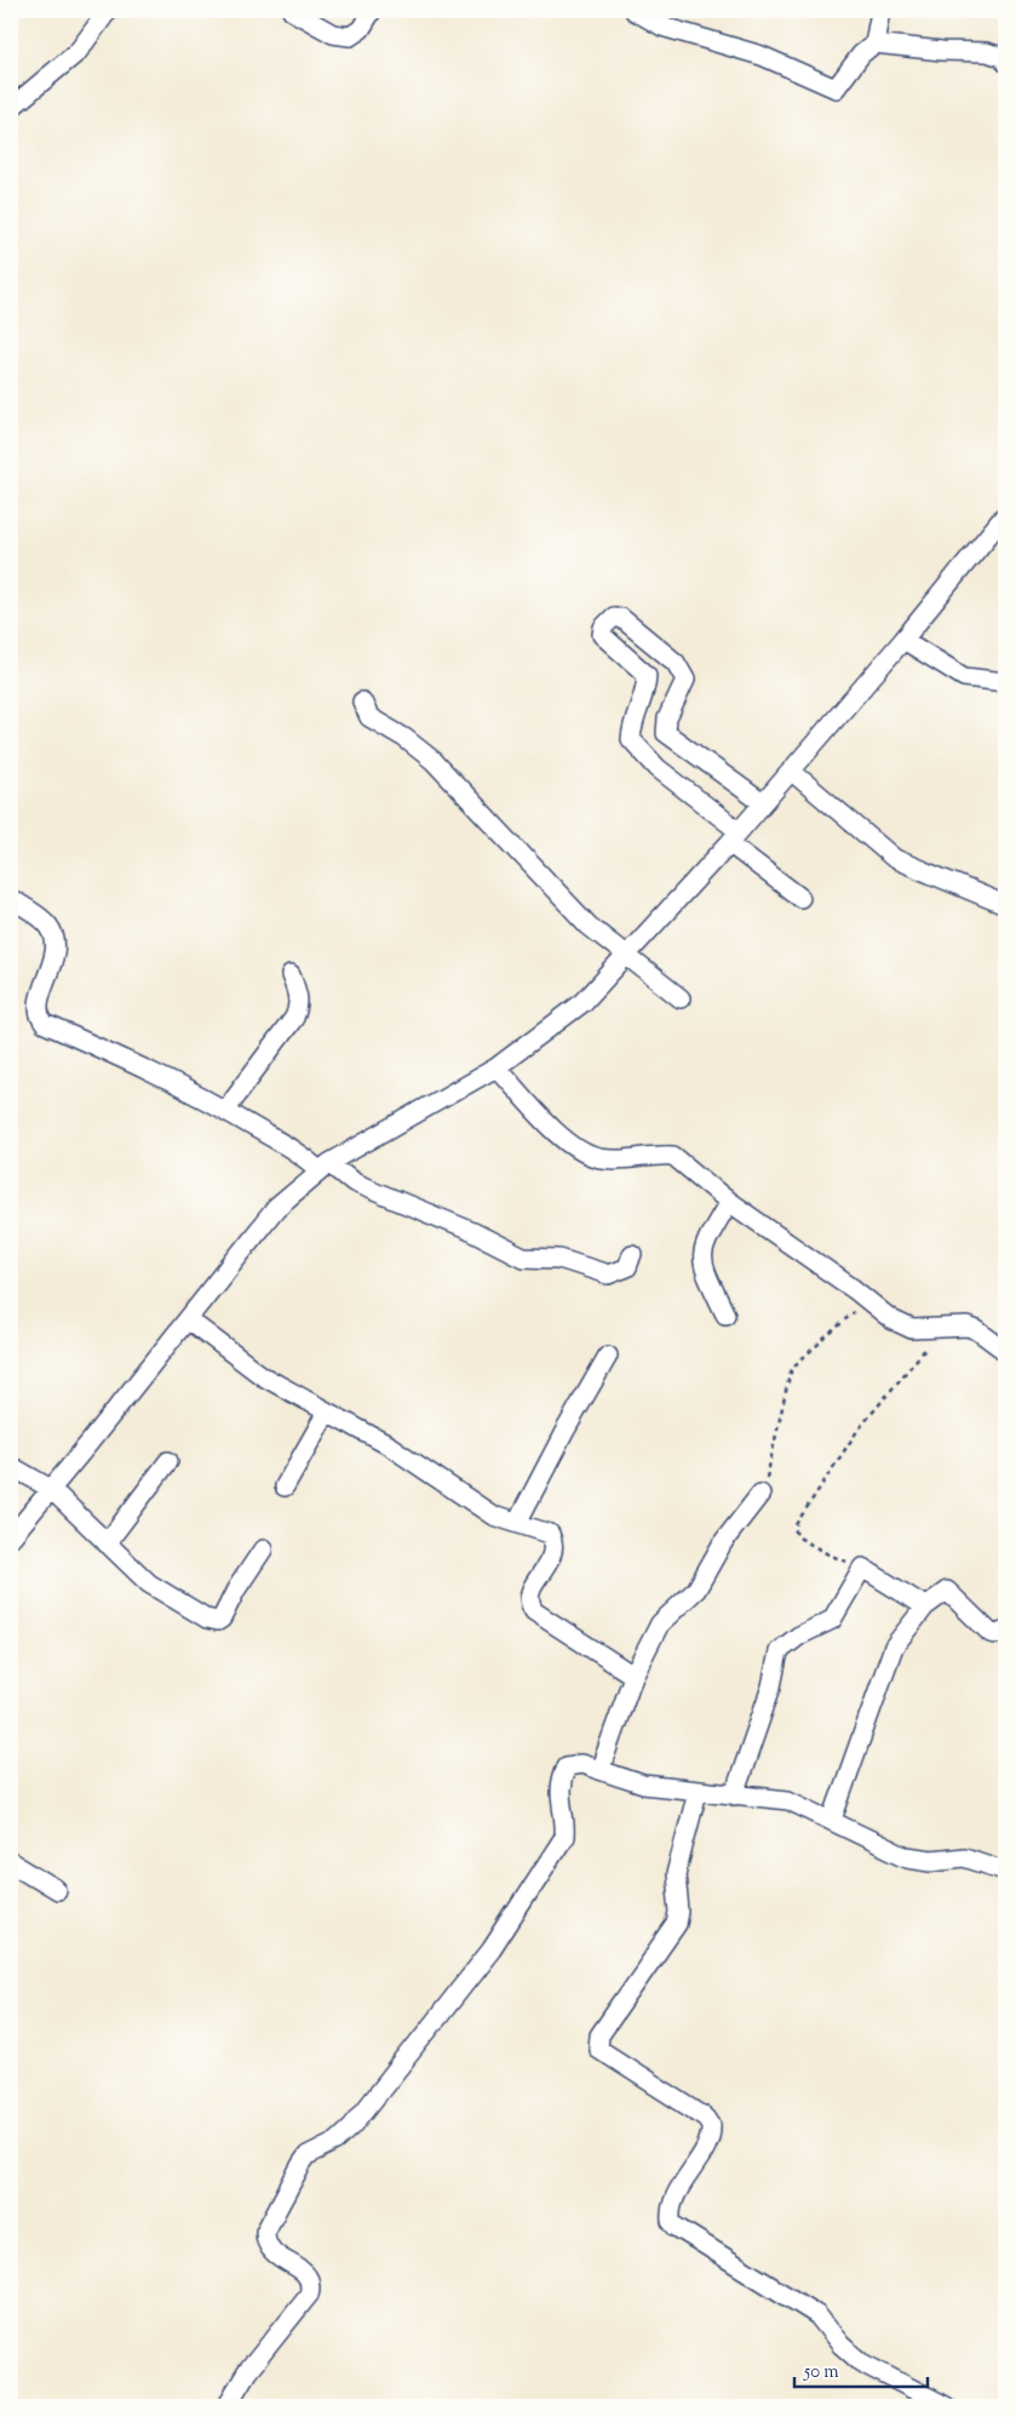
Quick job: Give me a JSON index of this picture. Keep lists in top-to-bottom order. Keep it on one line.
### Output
{"scale_bar":"50 m"}
